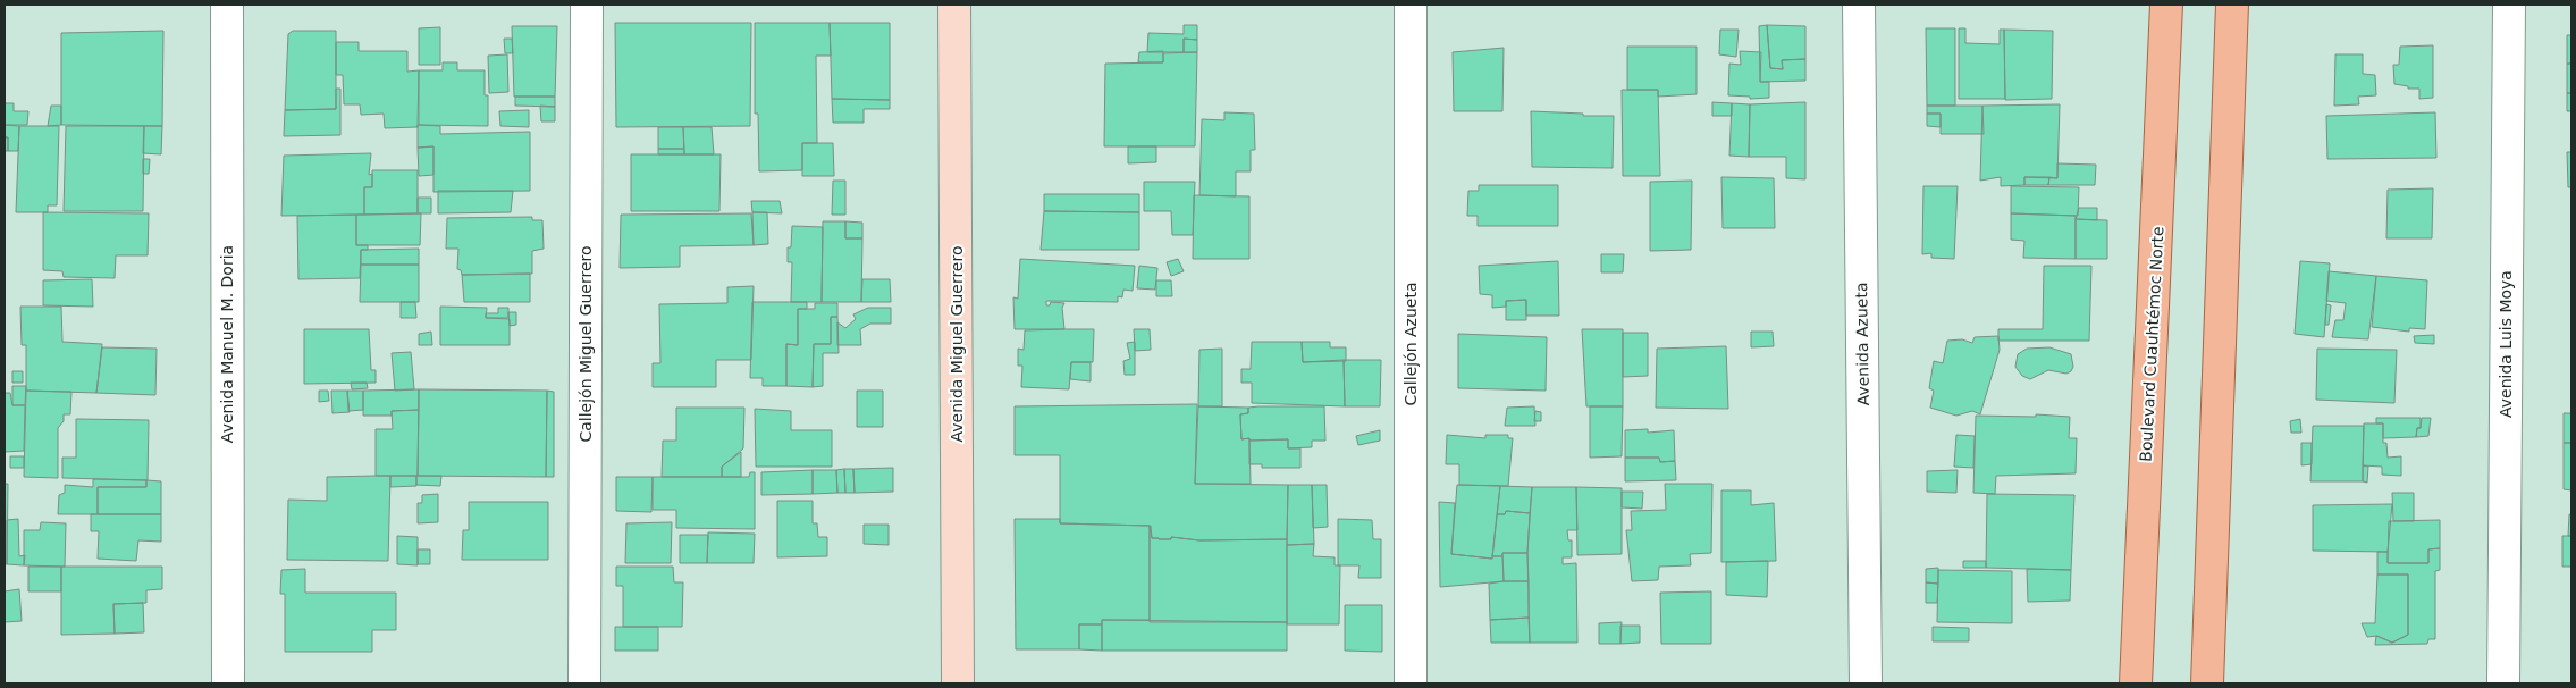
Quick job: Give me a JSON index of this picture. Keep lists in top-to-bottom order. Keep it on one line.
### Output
{"streets":{"main road":["Boulevard Cuauhtémoc Norte"],"street":["Avenida Manuel M. Doria","Callejón Miguel Guerrero","Avenida Miguel Guerrero","Callejón Azueta","Avenida Azueta","Avenida Luis Moya"]}}
